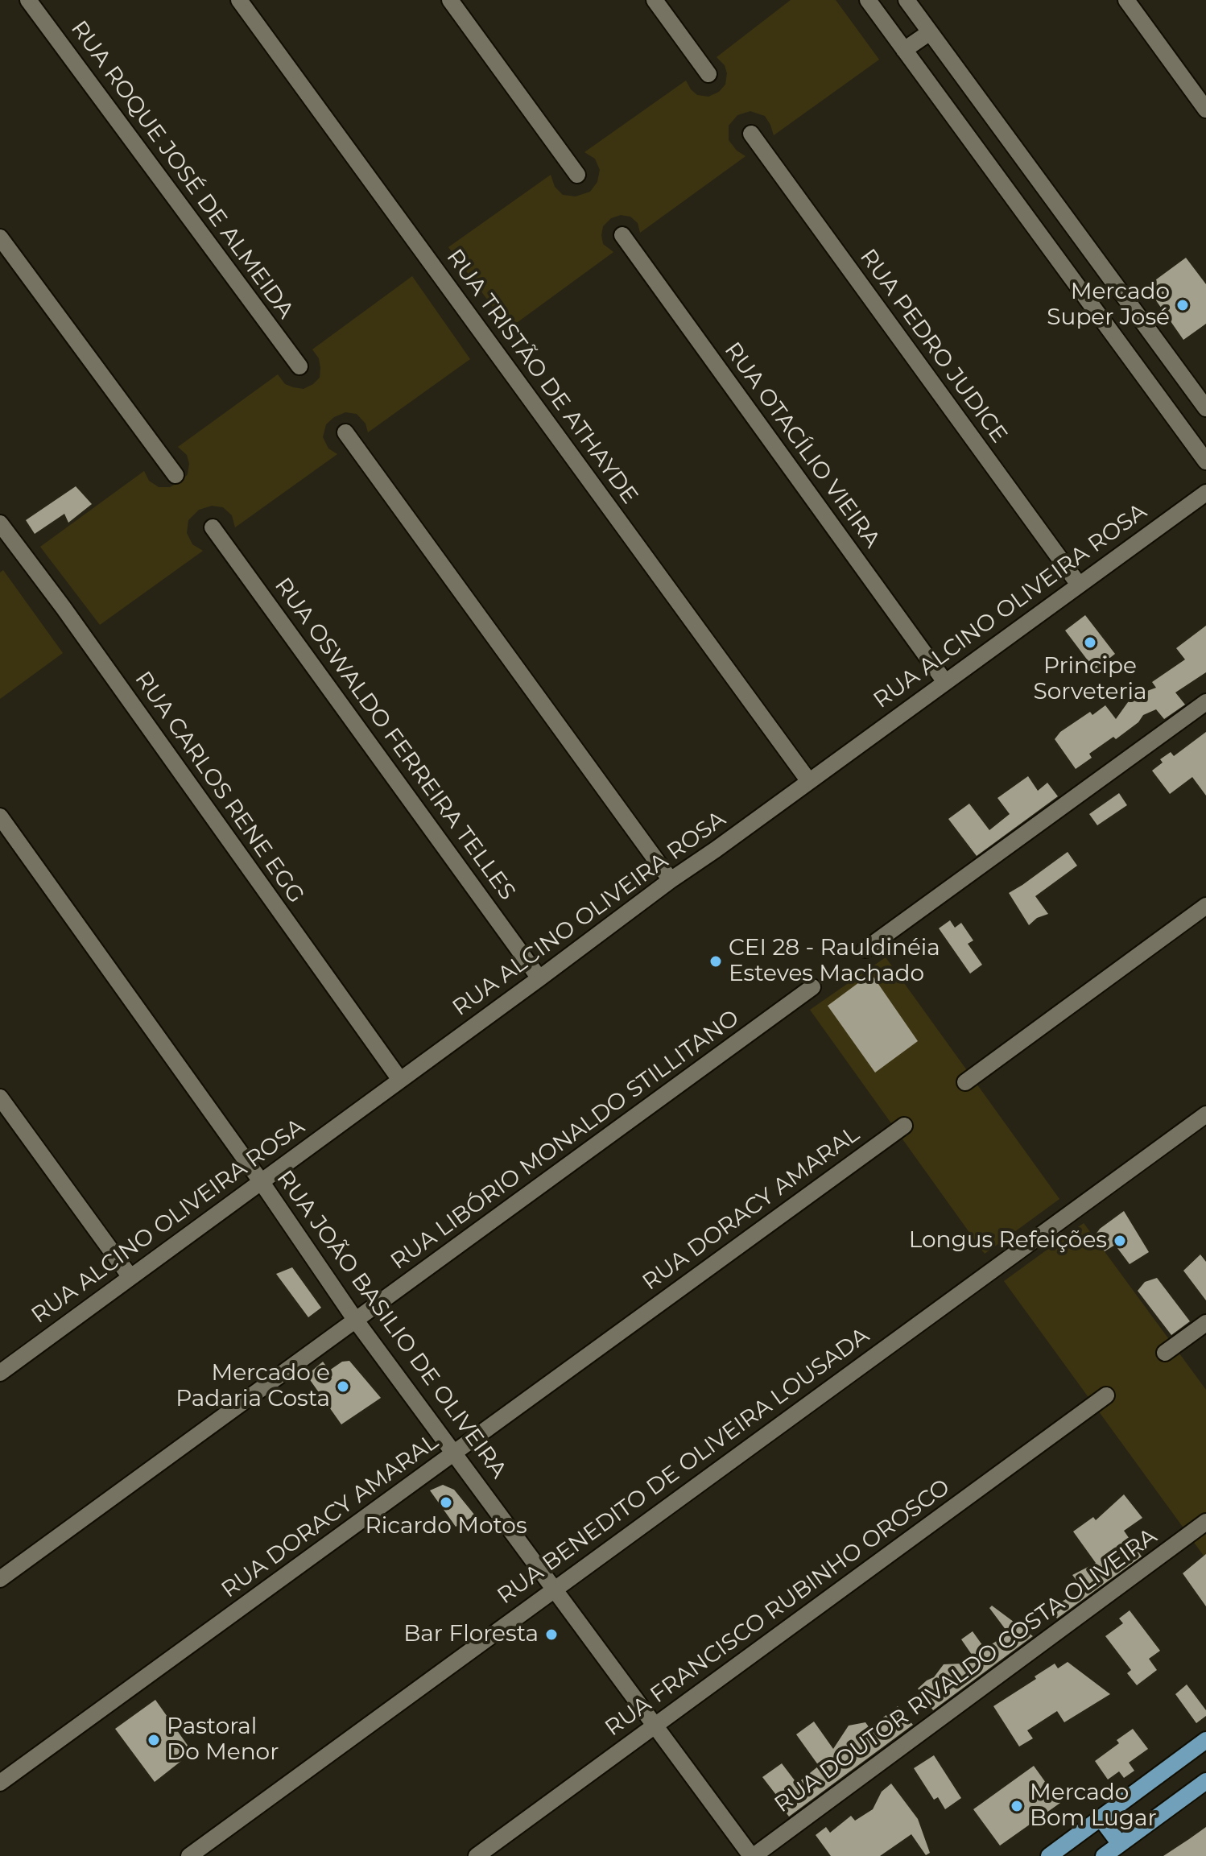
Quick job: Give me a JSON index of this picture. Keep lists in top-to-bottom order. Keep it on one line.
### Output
{"streets":{"street":["RUA ROQUE JOSÉ DE ALMEIDA","RUA PEDRO JUDICE","RUA TRISTÃO DE ATHAYDE","RUA OTACÍLIO VIEIRA","RUA ALCINO OLIVEIRA ROSA","RUA OSWALDO FERREIRA TELLES","RUA CARLOS RENE EGG","RUA LIBÓRIO MONALDO STILLITANO","RUA DORACY AMARAL","RUA JOÃO BASILIO DE OLIVEIRA","RUA BENEDITO DE OLIVEIRA LOUSADA","RUA FRANCISCO RUBINHO OROSCO","RUA DOUTOR RIVALDO COSTA OLIVEIRA"]},"crossings":[["RUA PEDRO JUDICE","RUA ALCINO OLIVEIRA ROSA"],["RUA TRISTÃO DE ATHAYDE","RUA ALCINO OLIVEIRA ROSA"],["RUA OTACÍLIO VIEIRA","RUA ALCINO OLIVEIRA ROSA"],["RUA ALCINO OLIVEIRA ROSA","RUA OSWALDO FERREIRA TELLES"],["RUA ALCINO OLIVEIRA ROSA","RUA CARLOS RENE EGG"],["RUA ALCINO OLIVEIRA ROSA","RUA JOÃO BASILIO DE OLIVEIRA"],["RUA LIBÓRIO MONALDO STILLITANO","RUA JOÃO BASILIO DE OLIVEIRA"],["RUA DORACY AMARAL","RUA JOÃO BASILIO DE OLIVEIRA"],["RUA JOÃO BASILIO DE OLIVEIRA","RUA BENEDITO DE OLIVEIRA LOUSADA"],["RUA JOÃO BASILIO DE OLIVEIRA","RUA FRANCISCO RUBINHO OROSCO"],["RUA JOÃO BASILIO DE OLIVEIRA","RUA DOUTOR RIVALDO COSTA OLIVEIRA"]],"places":["Mercado Super José","Principe Sorveteria","CEI 28 - Rauldinéia Esteves Machado","Longus Refeições","Mercado e Padaria Costa","Ricardo Motos","Bar Floresta","Pastoral Do Menor","Mercado Bom Lugar"]}
